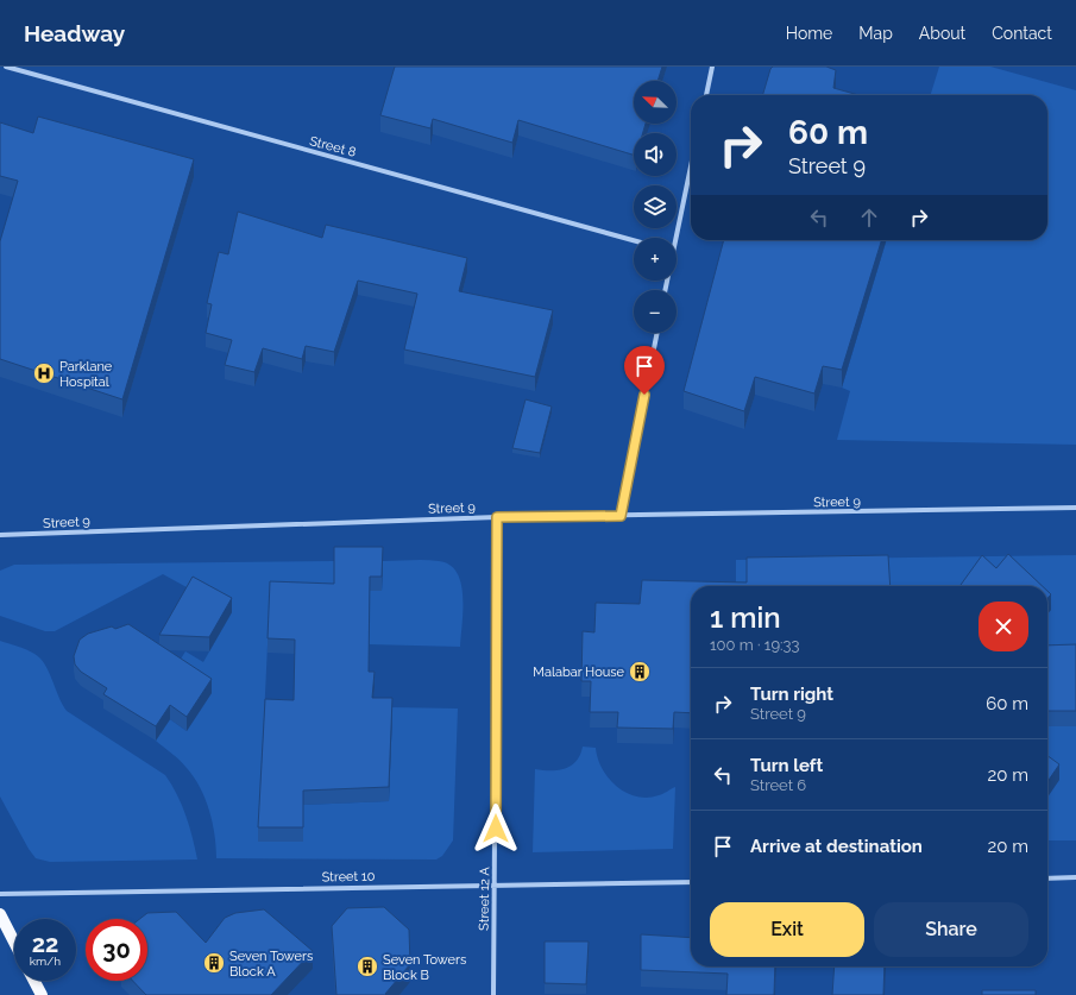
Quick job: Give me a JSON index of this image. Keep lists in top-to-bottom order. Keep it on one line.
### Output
{"streets":{"street":["Street 8","Street 9","Street 10","Street 12 A"]},"crossings":[["Street 9","Street 12 A"],["Street 10","Street 12 A"]],"places":{"hospital":["Parklane Hospital"],"building":["Malabar House","Seven Towers Block A","Seven Towers Block B"]},"north":"top left","page":{"header":"Headway","nav":["Home","Map","About","Contact"],"map_buttons":["+","−"],"turn":["60 m","Street 9"],"heading":["1 min","100 m · 19:33"],"list":[{"name":"Turn right","note":"Street 9","value":"60 m"},{"name":"Turn left","note":"Street 6","value":"20 m"},{"name":"Arrive at destination","value":"20 m"}],"buttons":["Exit","Share"],"speed":"22 km/h","limit":"30"}}
